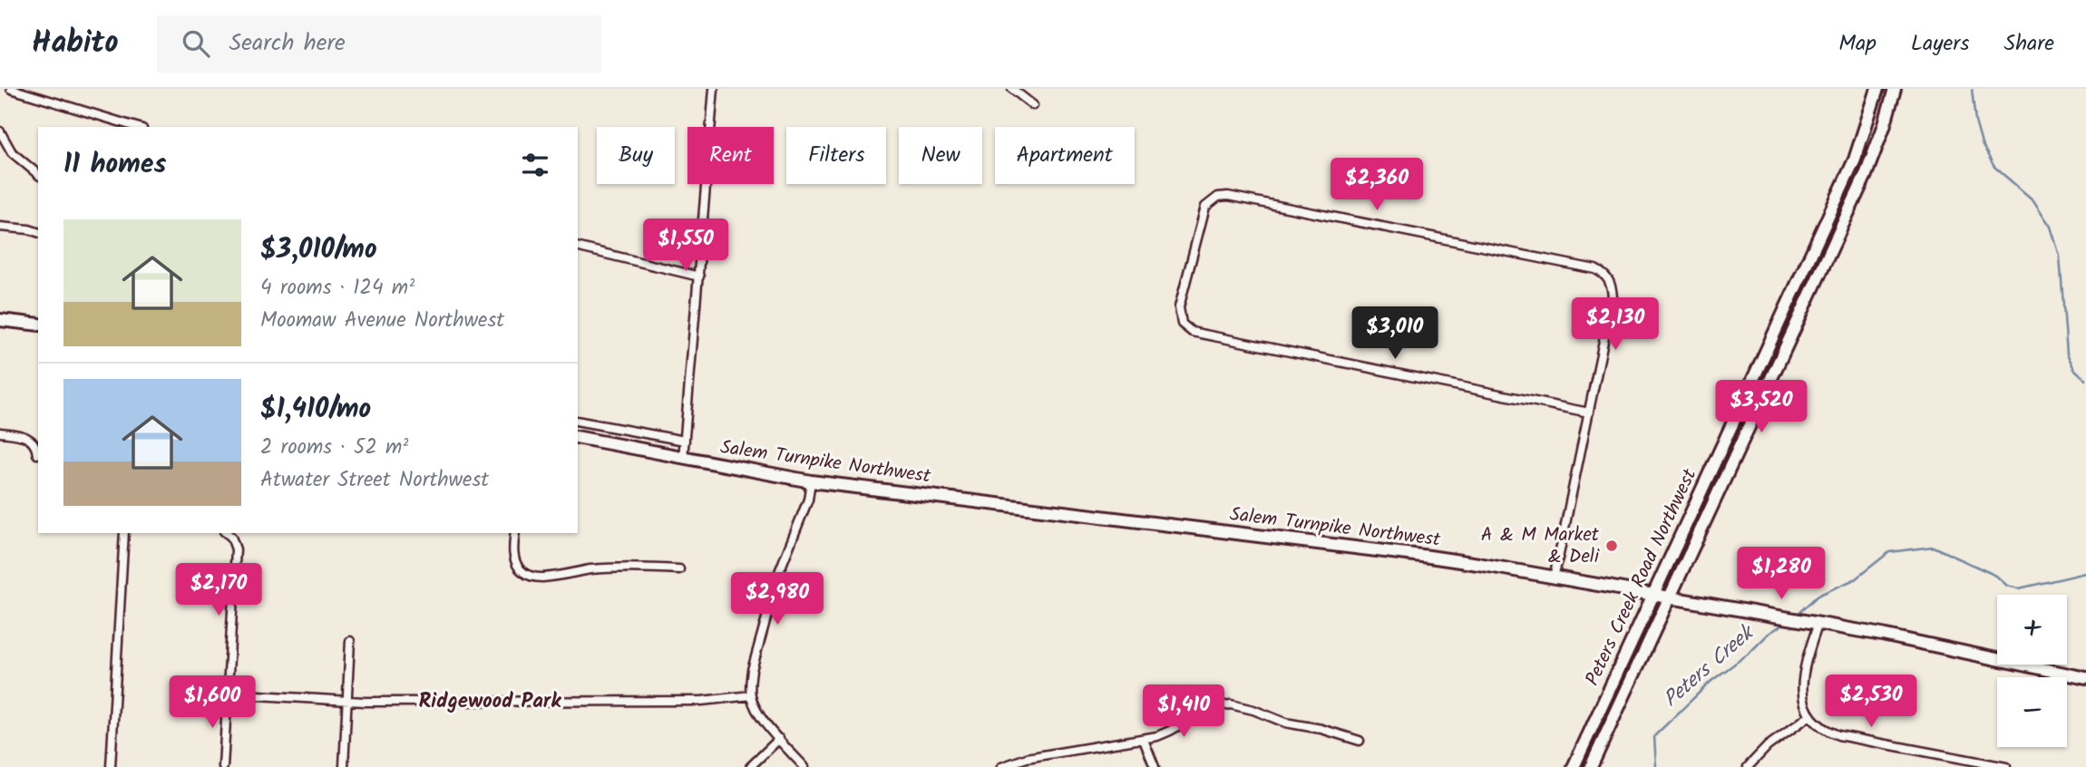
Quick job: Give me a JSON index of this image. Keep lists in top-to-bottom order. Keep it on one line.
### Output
{"streets":{"street":["Salem Turnpike Northwest","Peters Creek Road Northwest"]},"crossings":[["Salem Turnpike Northwest","Peters Creek Road Northwest"]],"districts":["Ridgewood Park"],"water":["Peters Creek"],"places":["A & M Market & Deli"],"page":{"header":"Habito","search":"Search here","nav":["Map","Layers","Share"],"chip":["Buy","Rent","Filters","New","Apartment"],"heading":"11 homes","price":["$2,360","$1,550","$2,130","$3,010","$3,520","$1,280","$2,170","$2,980","$2,530","$1,600","$1,410"],"list":[{"name":"$3,010/mo","note":"4 rooms · 124 m² · Moomaw Avenue Northwest"},{"name":"$1,410/mo","note":"2 rooms · 52 m² · Atwater Street Northwest"}],"map_buttons":["+","−"]}}
